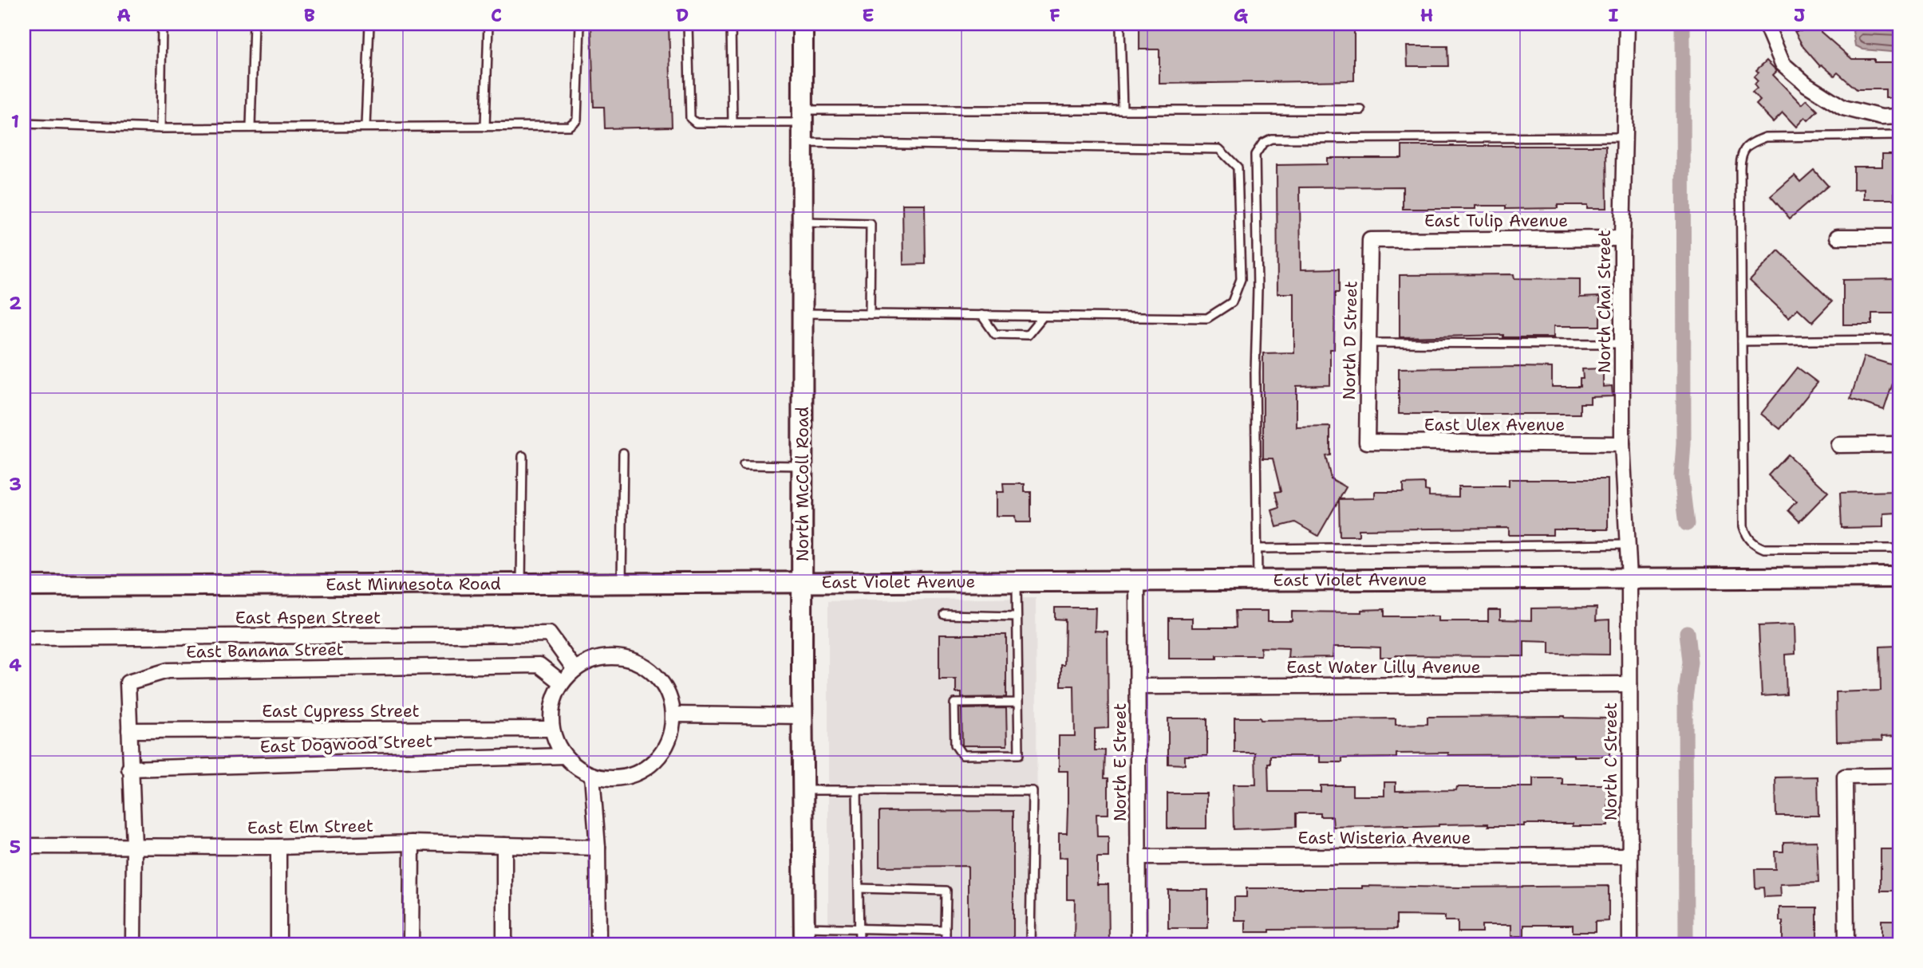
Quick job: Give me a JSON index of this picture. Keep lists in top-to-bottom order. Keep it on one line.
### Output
{"streets":{"street":["East Tulip Avenue","North Chai Street","North D Street","East Ulex Avenue","North McColl Road","East Violet Avenue","East Minnesota Road","East Aspen Street","East Banana Street","East Water Lilly Avenue","East Cypress Street","East Dogwood Street","North C Street","North E Street","East Elm Street","East Wisteria Avenue"]},"crossings":[["East Tulip Avenue","North Chai Street"],["East Tulip Avenue","North D Street"],["North Chai Street","East Ulex Avenue"],["North Chai Street","East Violet Avenue"],["North Chai Street","North C Street"],["North D Street","East Ulex Avenue"],["North McColl Road","East Violet Avenue"],["North McColl Road","East Minnesota Road"],["East Violet Avenue","East Minnesota Road"],["East Violet Avenue","North C Street"],["East Violet Avenue","North E Street"],["East Aspen Street","East Banana Street"],["East Aspen Street","East Cypress Street"],["East Aspen Street","East Dogwood Street"],["East Banana Street","East Cypress Street"],["East Banana Street","East Dogwood Street"],["East Banana Street","East Elm Street"],["East Water Lilly Avenue","North C Street"],["East Water Lilly Avenue","North E Street"],["East Cypress Street","East Dogwood Street"],["North C Street","East Wisteria Avenue"],["North E Street","East Wisteria Avenue"]],"grid":{"columns":["A","B","C","D","E","F","G","H","I","J"],"rows":["1","2","3","4","5"]}}
